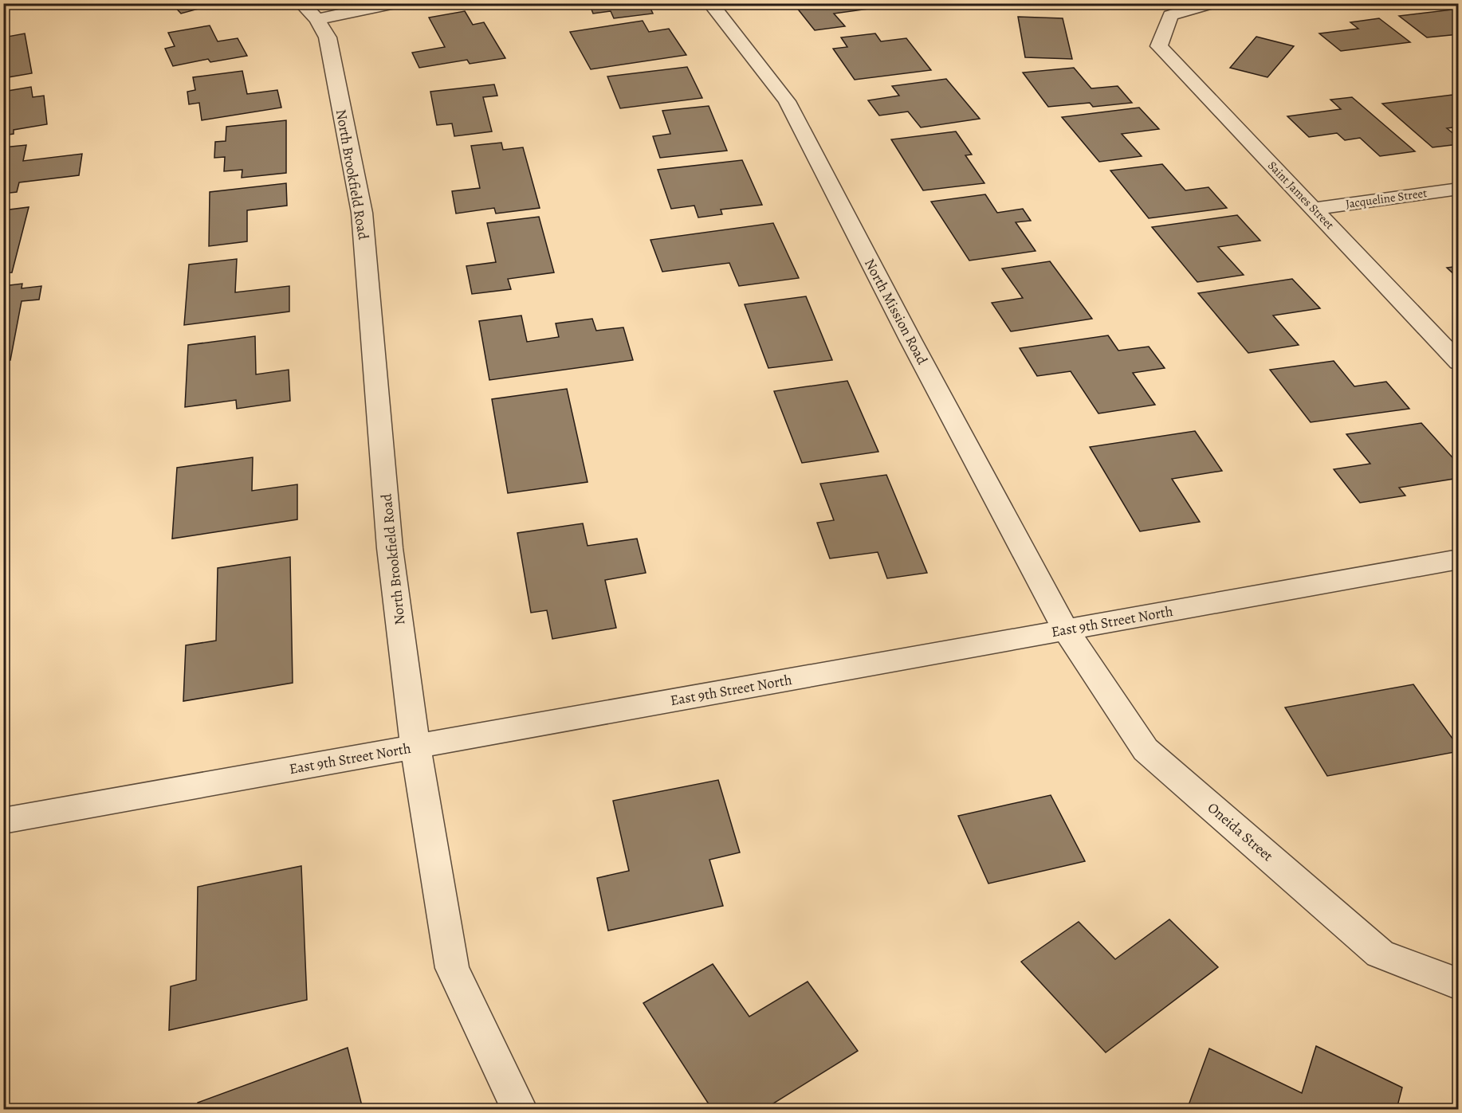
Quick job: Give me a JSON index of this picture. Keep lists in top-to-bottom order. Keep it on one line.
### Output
{"streets":{"street":["North Brookfield Road","Saint James Street","Jacqueline Street","North Mission Road","East 9th Street North","Oneida Street"]},"crossings":[["North Brookfield Road","East 9th Street North"],["Saint James Street","Jacqueline Street"],["North Mission Road","East 9th Street North"],["North Mission Road","Oneida Street"],["East 9th Street North","Oneida Street"]]}
